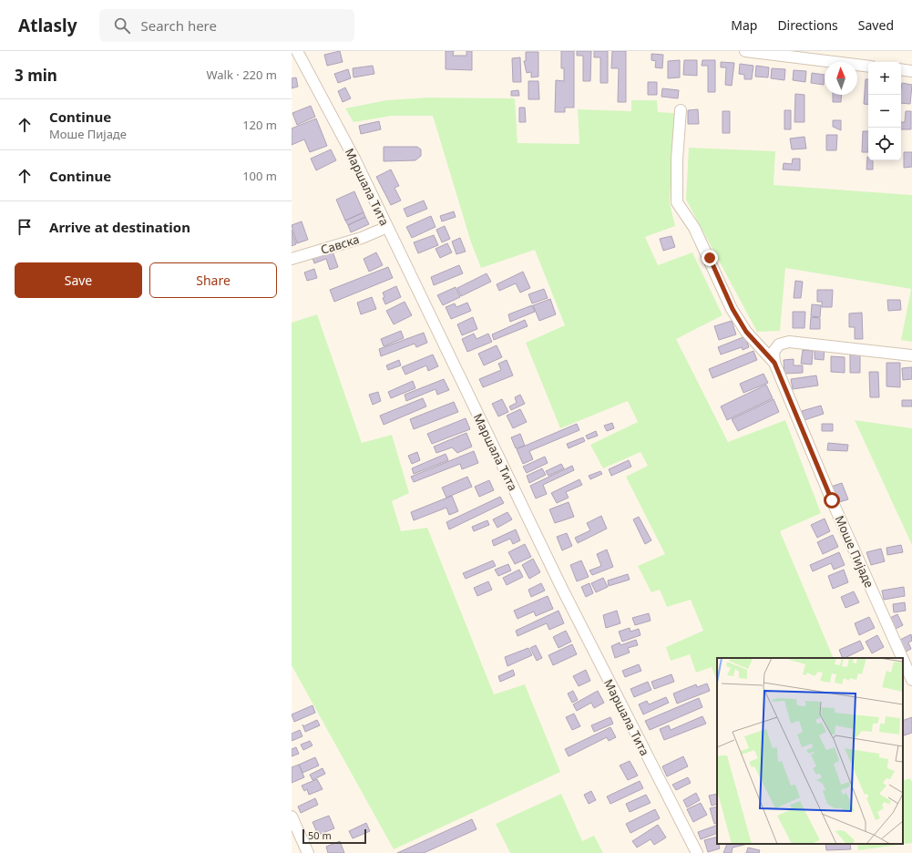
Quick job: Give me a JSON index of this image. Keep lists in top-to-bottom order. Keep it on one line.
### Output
{"streets":{"street":["Маршала Тита","Савска","Моше Пијаде"]},"crossings":[["Маршала Тита","Савска"]],"scale_bar":"50 m","north":"top","page":{"header":"Atlasly","search":"Search here","nav":["Map","Directions","Saved"],"heading":["3 min","Walk · 220 m"],"map_buttons":["+","−"],"list":[["Continue","Моше Пијаде","120 m"],["Continue","100 m"],"Arrive at destination"],"buttons":["Save","Share"],"scale":"50 m"}}
